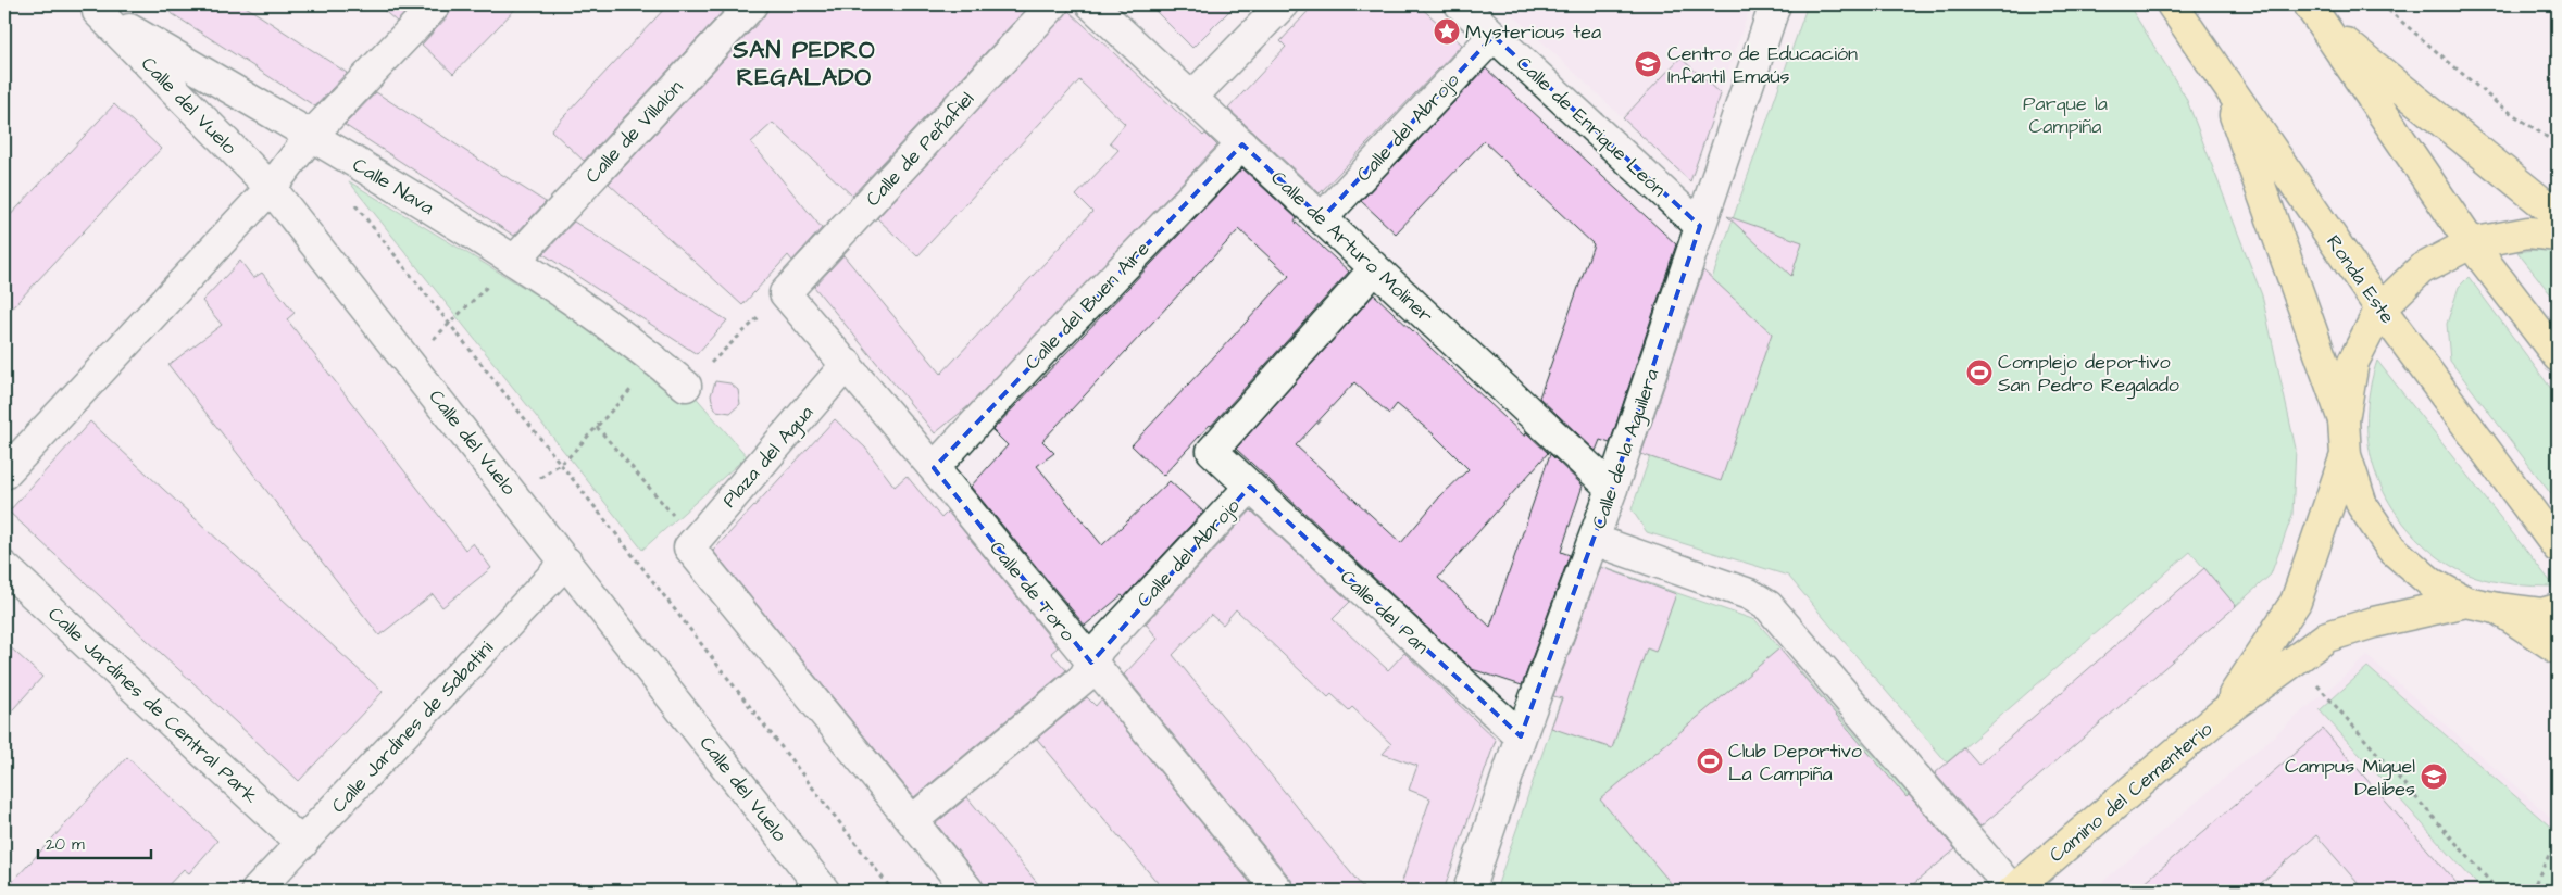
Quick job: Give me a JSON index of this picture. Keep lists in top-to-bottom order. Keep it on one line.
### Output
{"streets":{"main road":["Ronda Este","Camino del Cementerio"],"street":["Calle del Vuelo","Calle de Enrique León","Calle del Abrojo","Calle de Villalón","Calle de Peñafiel","Calle Nava","Calle de Arturo Moliner","Calle del Buen Aire","Calle de la Aguilera","Plaza del Agua","Calle de Toro","Calle del Pan","Calle Jardines de Central Park","Calle Jardines de Sabatini"]},"crossings":[["Calle del Vuelo","Calle Nava"],["Calle del Vuelo","Calle Jardines de Sabatini"],["Calle de Enrique León","Calle del Abrojo"],["Calle de Enrique León","Calle de la Aguilera"],["Calle del Abrojo","Calle de Arturo Moliner"],["Calle del Abrojo","Calle de Toro"],["Calle del Abrojo","Calle del Pan"],["Calle de Villalón","Calle Nava"],["Calle de Peñafiel","Calle de Toro"],["Calle de Arturo Moliner","Calle del Buen Aire"],["Calle de Arturo Moliner","Calle de la Aguilera"],["Calle del Buen Aire","Calle de Toro"],["Calle de la Aguilera","Calle del Pan"],["Plaza del Agua","Calle de Toro"],["Calle Jardines de Central Park","Calle Jardines de Sabatini"]],"districts":["SAN PEDRO REGALADO"],"parks":["Parque la Campiña"],"places":{"place":["Mysterious tea"],"school or university":["Centro de Educación Infantil Emaús","Campus Miguel Delibes"],"sports":["Complejo deportivo San Pedro Regalado","Club Deportivo La Campiña"]},"scale_bar":"20 m"}
